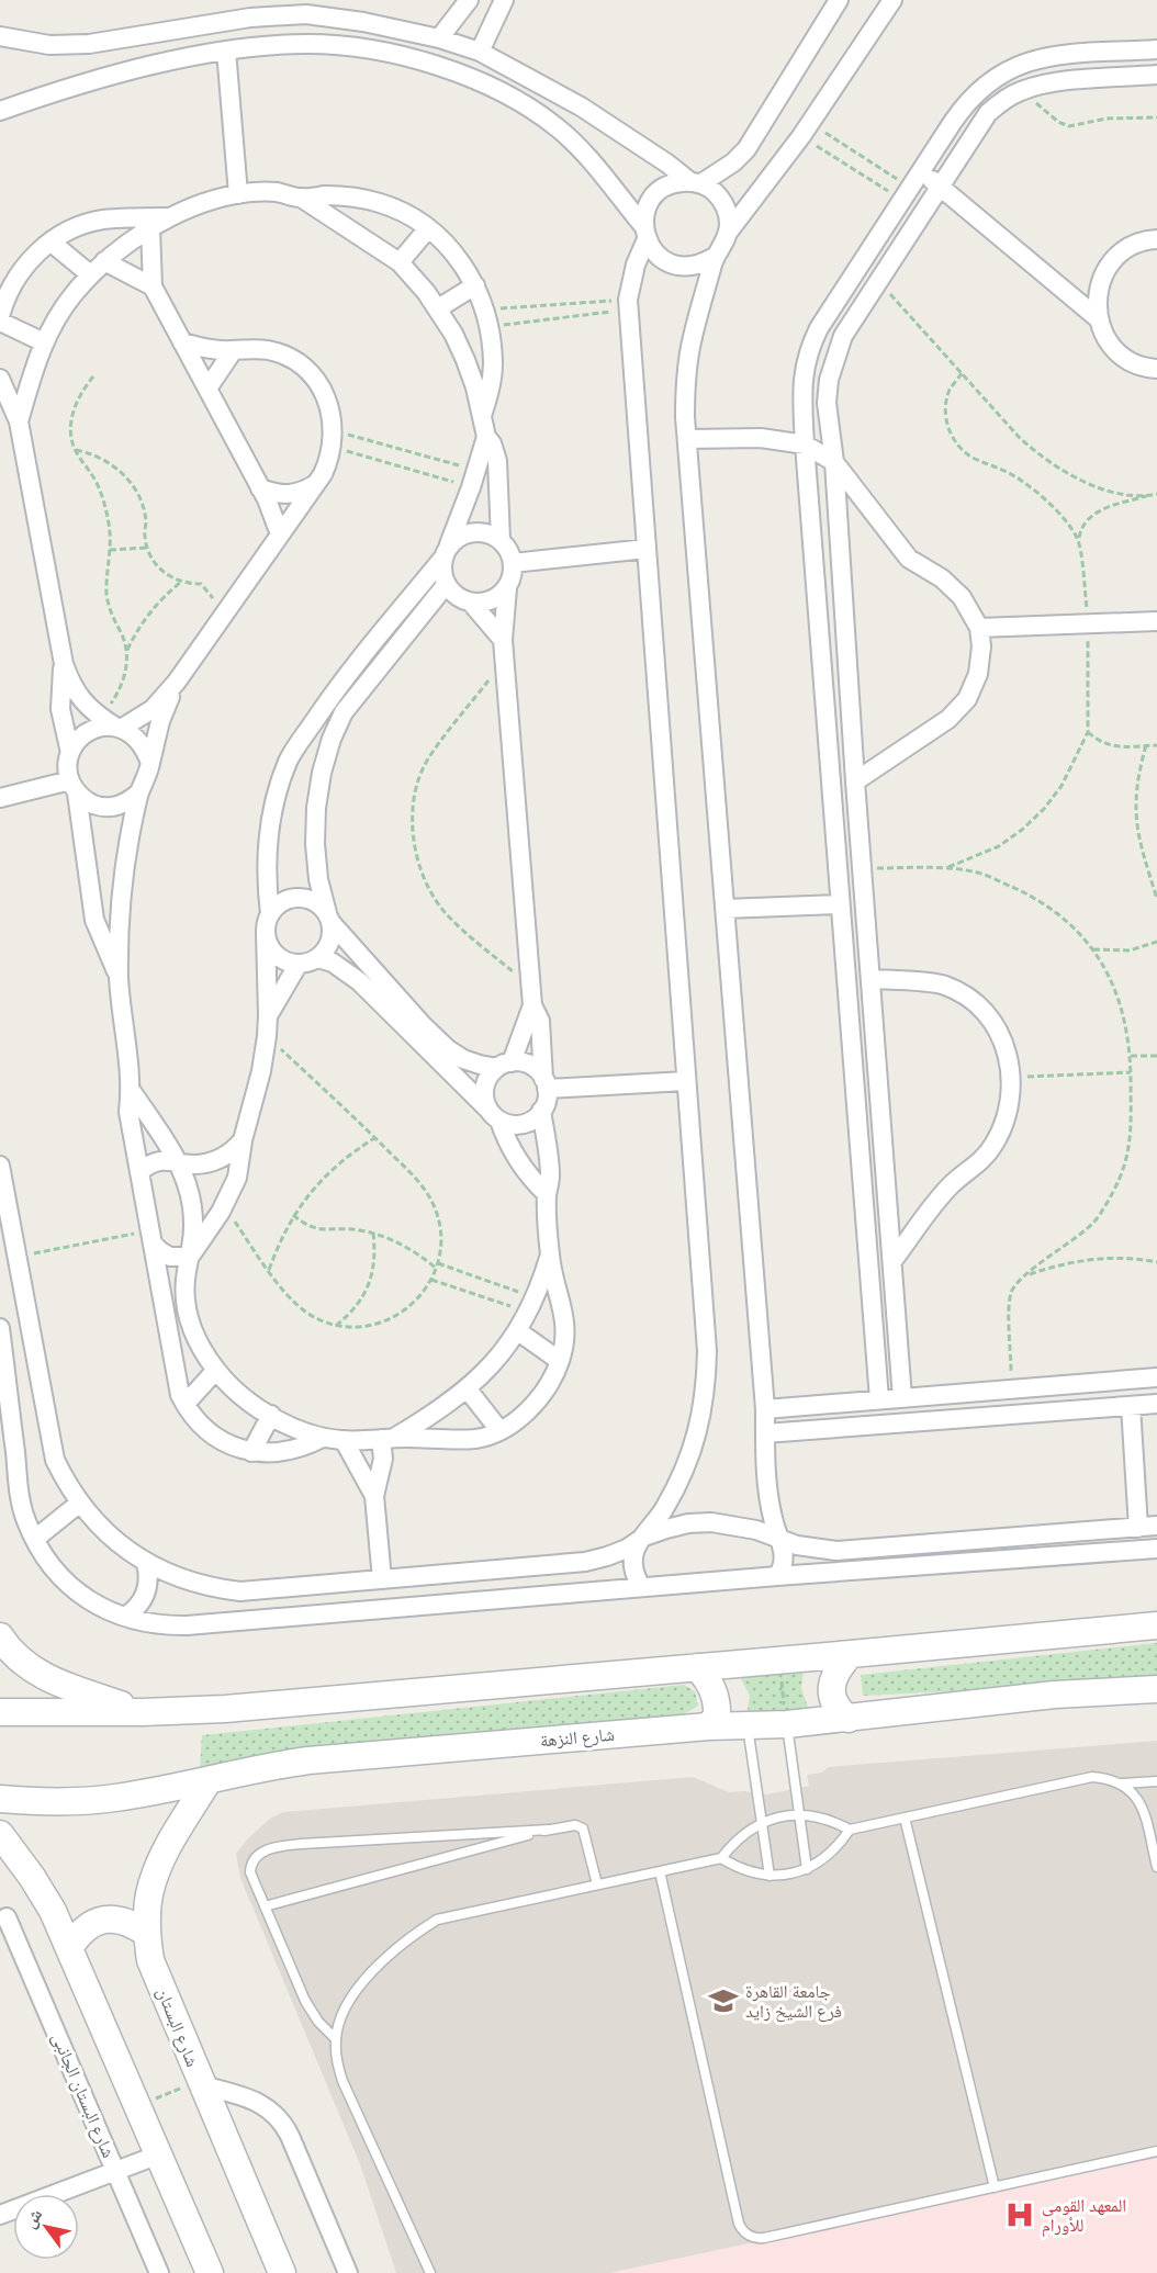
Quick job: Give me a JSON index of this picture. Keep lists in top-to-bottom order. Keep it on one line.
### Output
{"streets":{"main road":["شارع النزهة","شارع البستان"],"street":["شارع البستان الجانبى"]},"crossings":[["شارع النزهة","شارع البستان"]],"places":{"school or university":["جامعة القاهرة فرع الشيخ زايد"],"hospital":["المعهد القومى للأورام"]},"north":"top left"}
